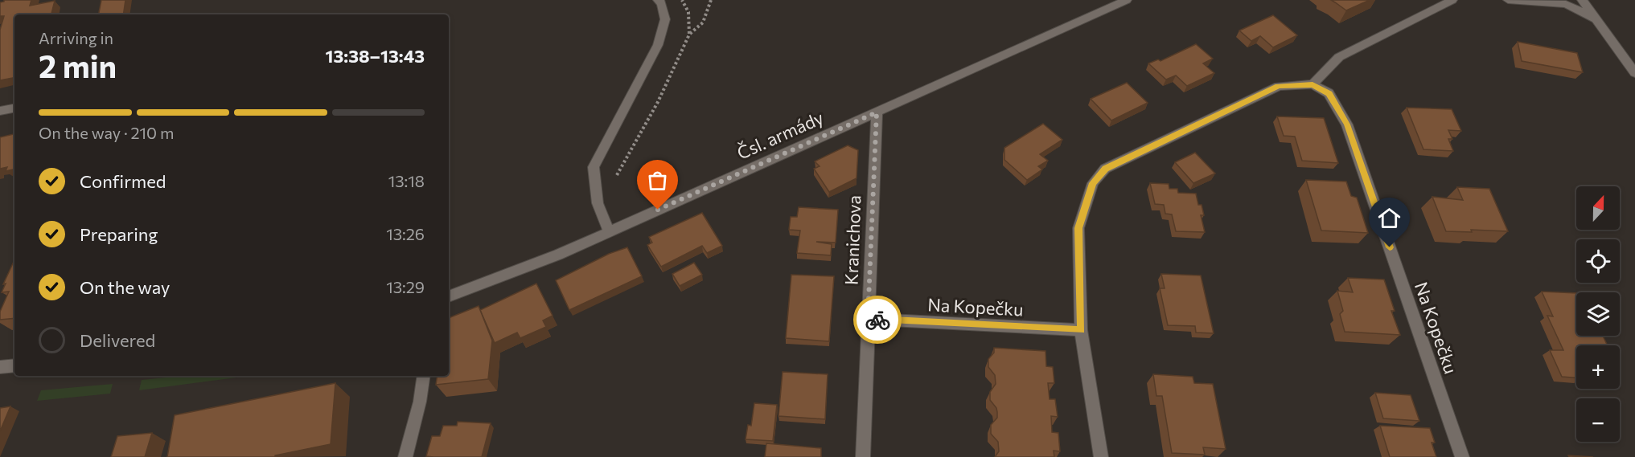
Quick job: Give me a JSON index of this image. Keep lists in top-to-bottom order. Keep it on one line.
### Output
{"streets":{"street":["Čsl. armády","Kranichova","Na Kopečku"]},"crossings":[["Čsl. armády","Kranichova"],["Kranichova","Na Kopečku"]],"north":"top","page":{"heading":["2 min","Arriving in","13:38–13:43"],"bar":"On the way · 210 m","list":[["Confirmed","13:18"],["Preparing","13:26"],["On the way","13:29"],"Delivered"],"map_buttons":["+","−"]}}
